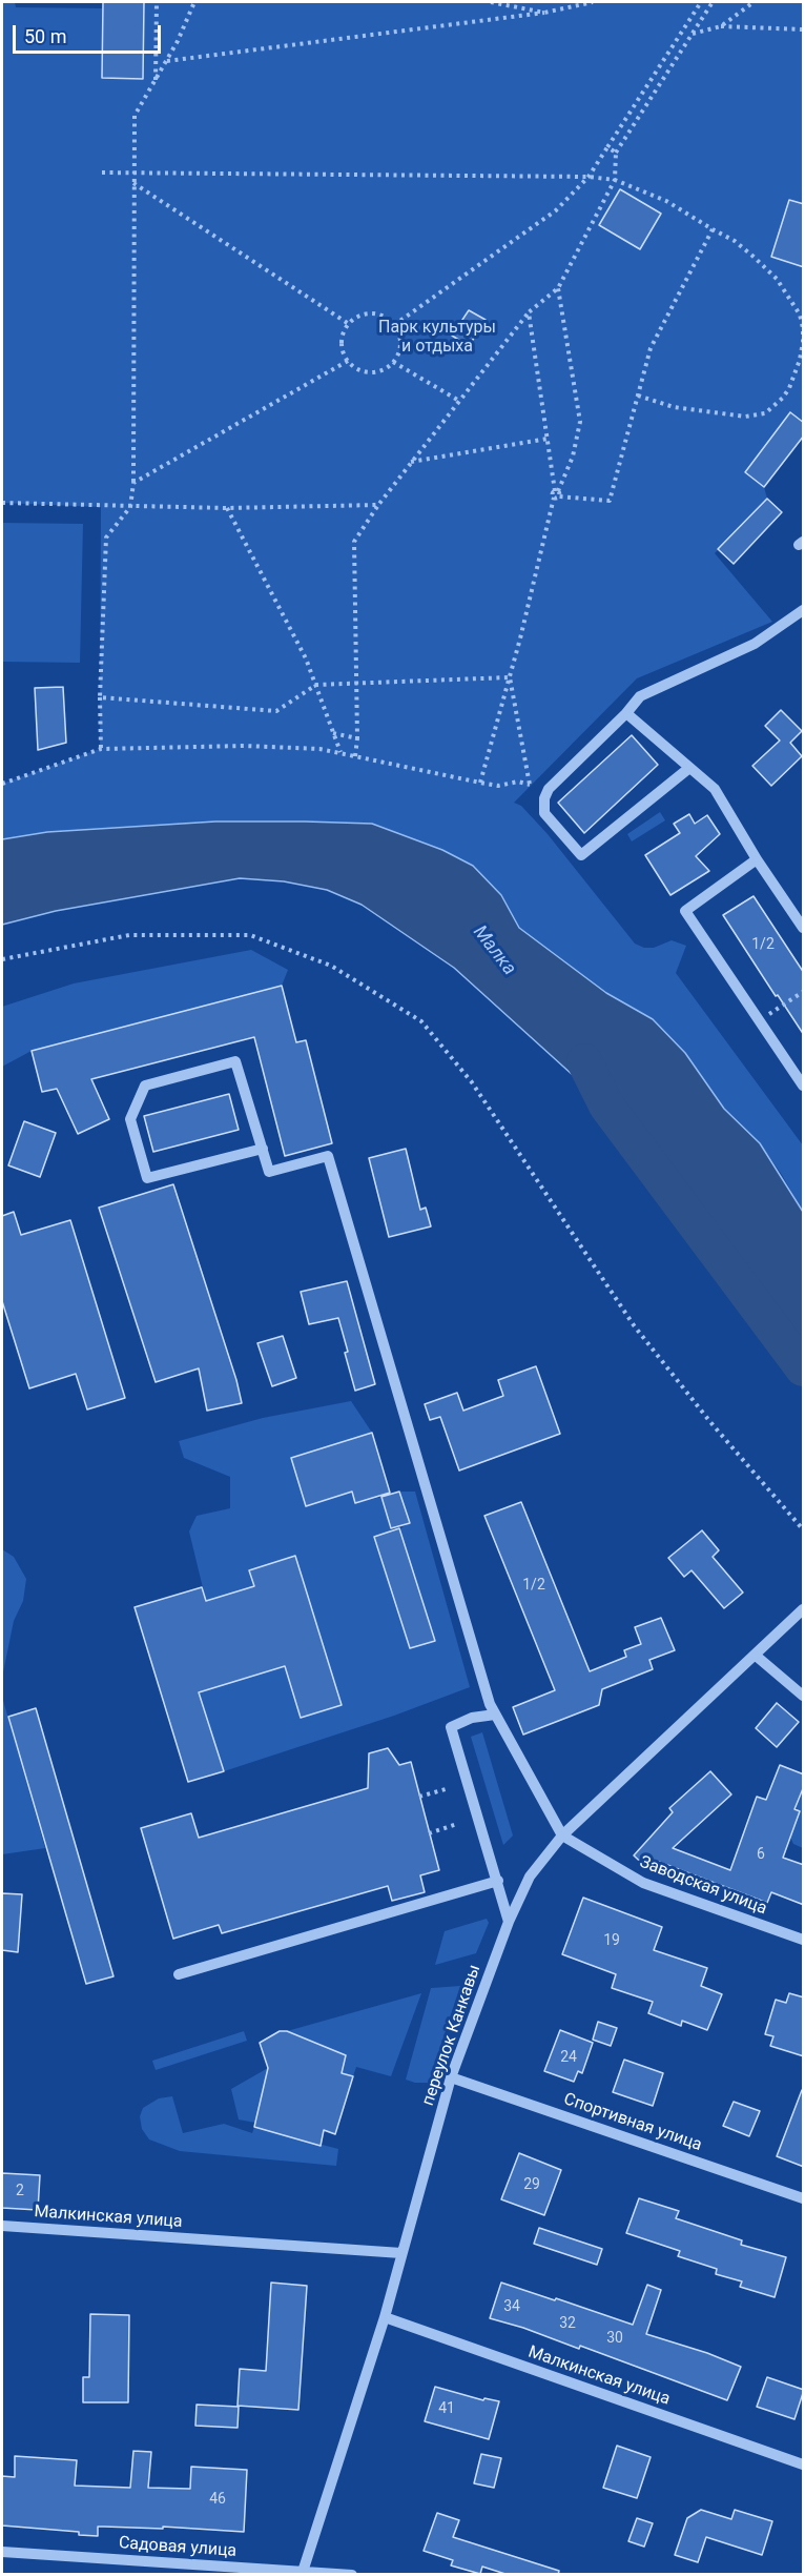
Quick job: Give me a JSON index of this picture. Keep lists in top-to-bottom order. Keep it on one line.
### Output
{"streets":{"street":["Заводская улица","переулок Канкавы","Спортивная улица","Малкинская улица","Садовая улица"]},"crossings":[["Заводская улица","переулок Канкавы"],["переулок Канкавы","Спортивная улица"],["переулок Канкавы","Малкинская улица"],["переулок Канкавы","Садовая улица"]],"water":["Малка"],"parks":["Парк культуры и отдыха"],"house_numbers":["1/2","1/2","6","19","24","29","2","34","32","30","41","46"],"scale_bar":"50 m"}
